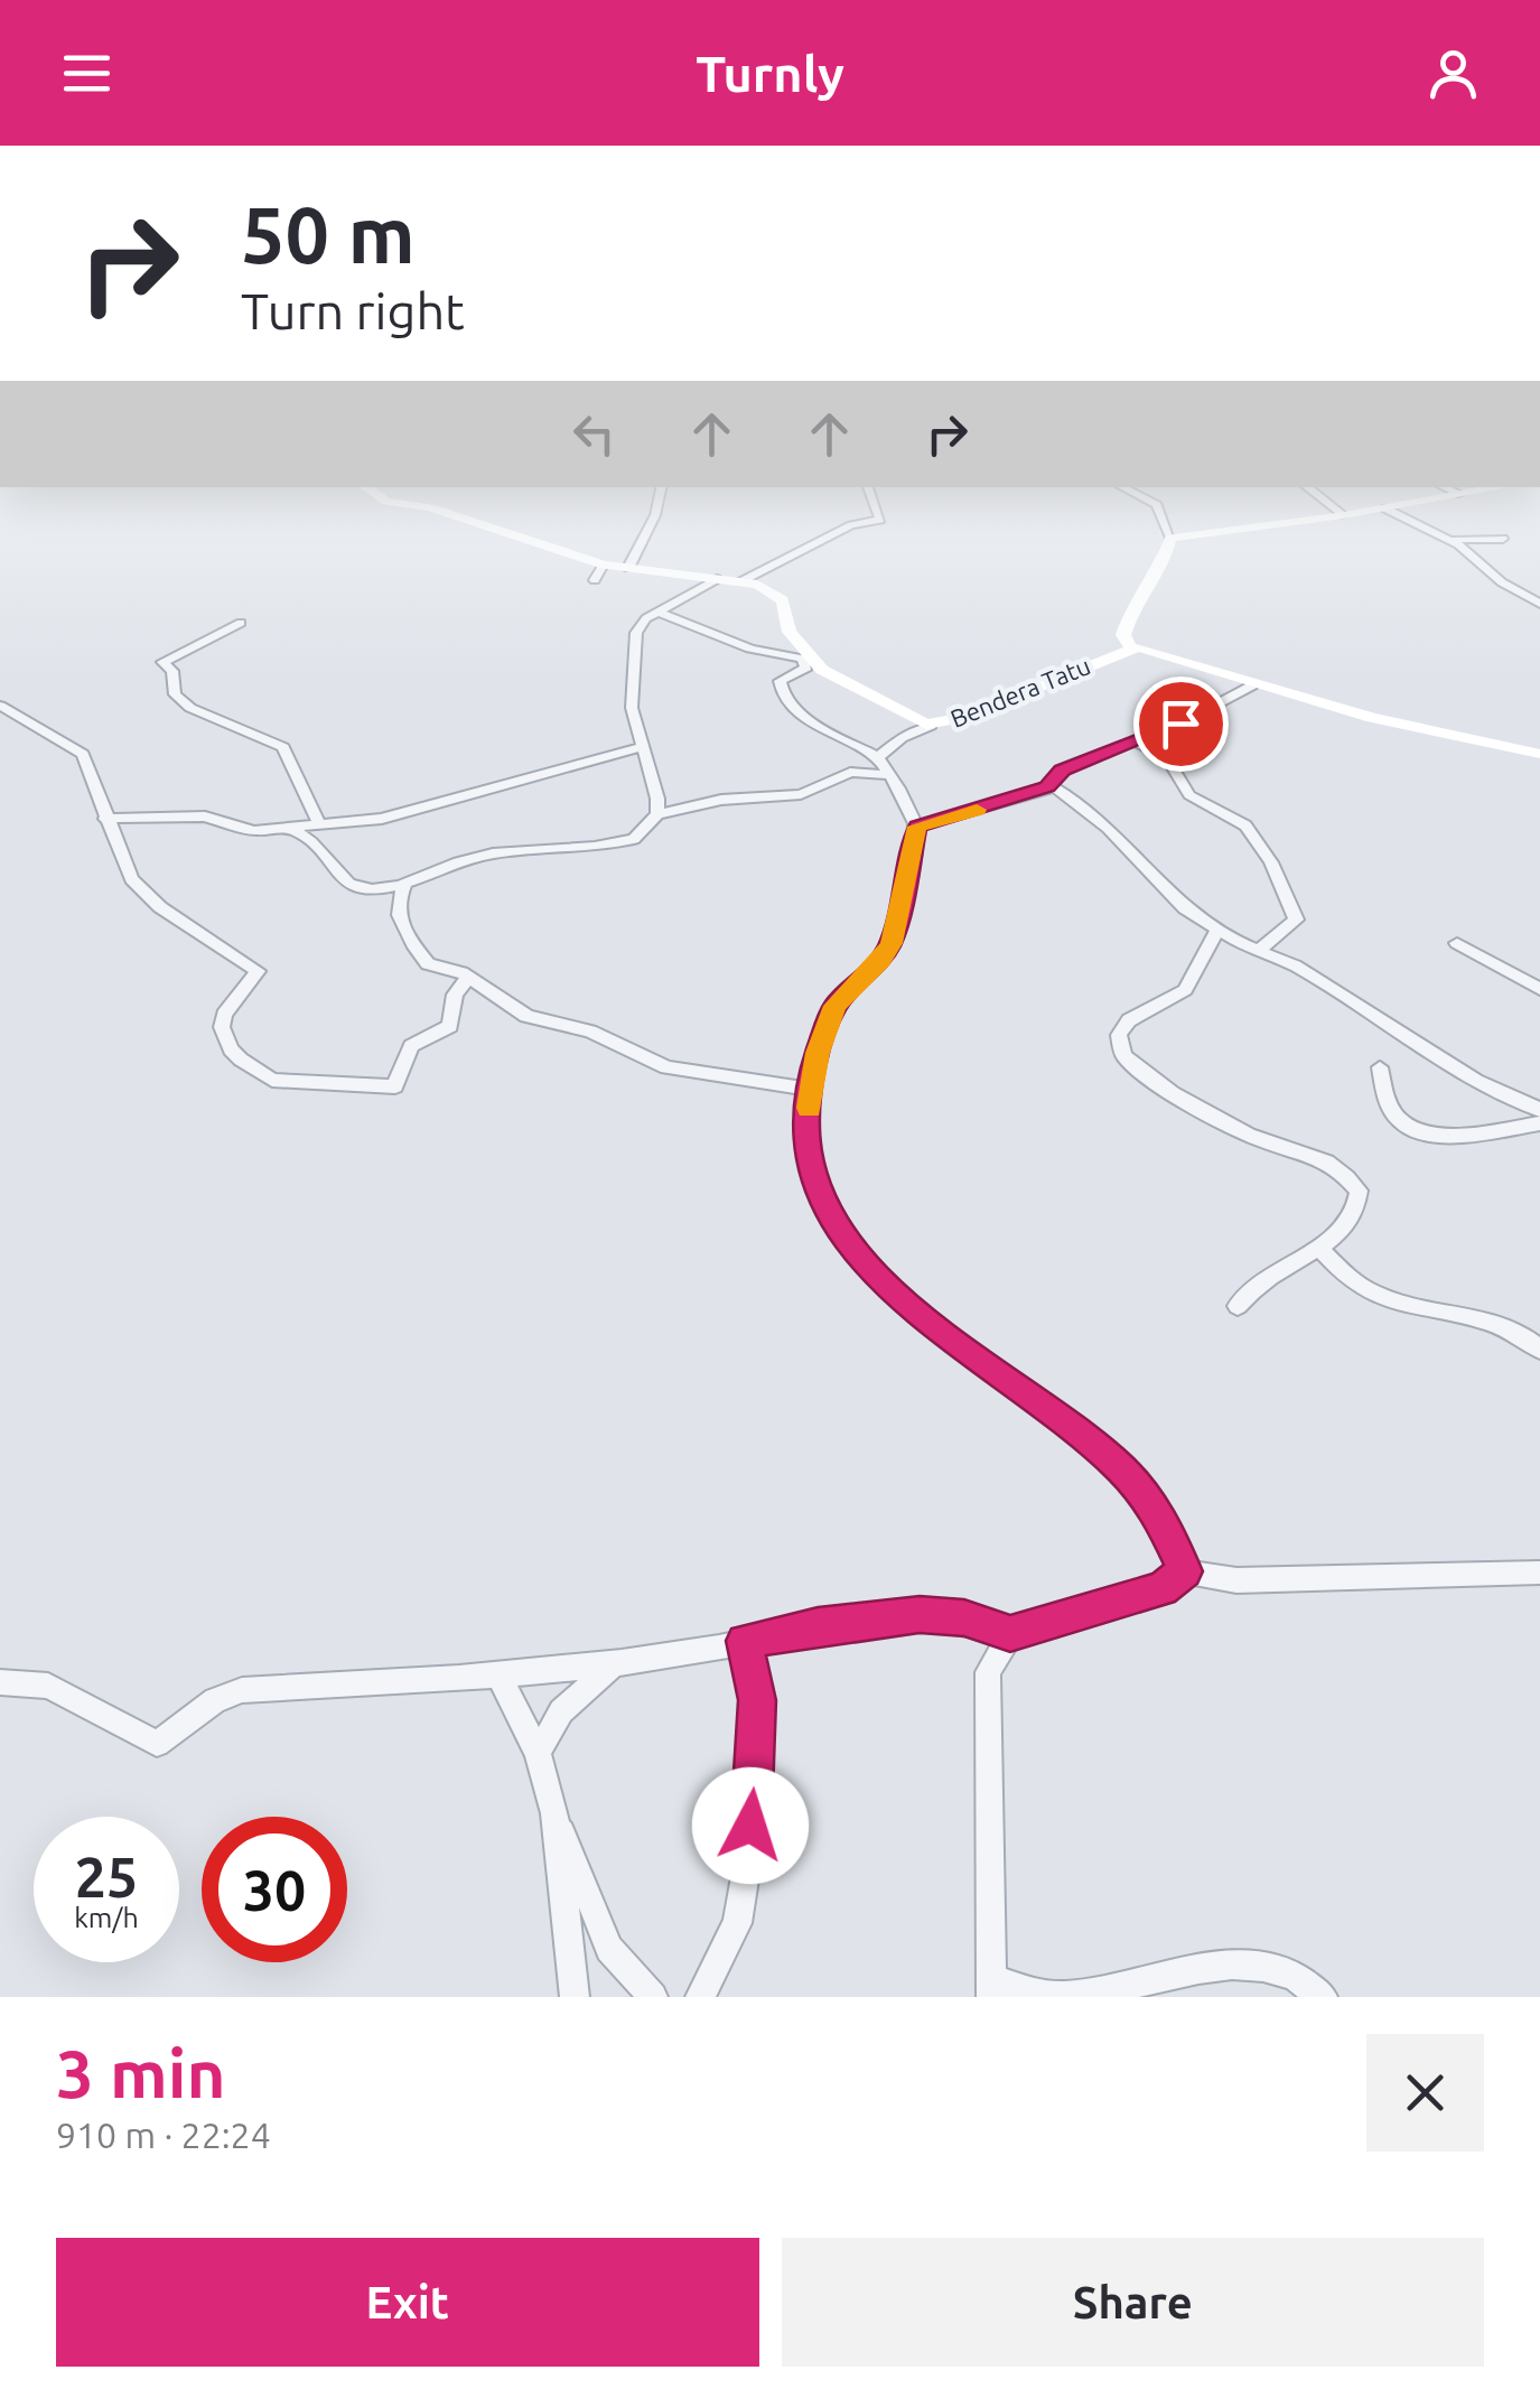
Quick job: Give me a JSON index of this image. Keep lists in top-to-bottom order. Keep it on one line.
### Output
{"streets":{"main road":["Bendera Tatu"]},"page":{"header":"Turnly","turn":["50 m","Turn right"],"speed":"25 km/h","limit":"30","heading":["3 min","910 m · 22:24"],"buttons":["Exit","Share"]}}
